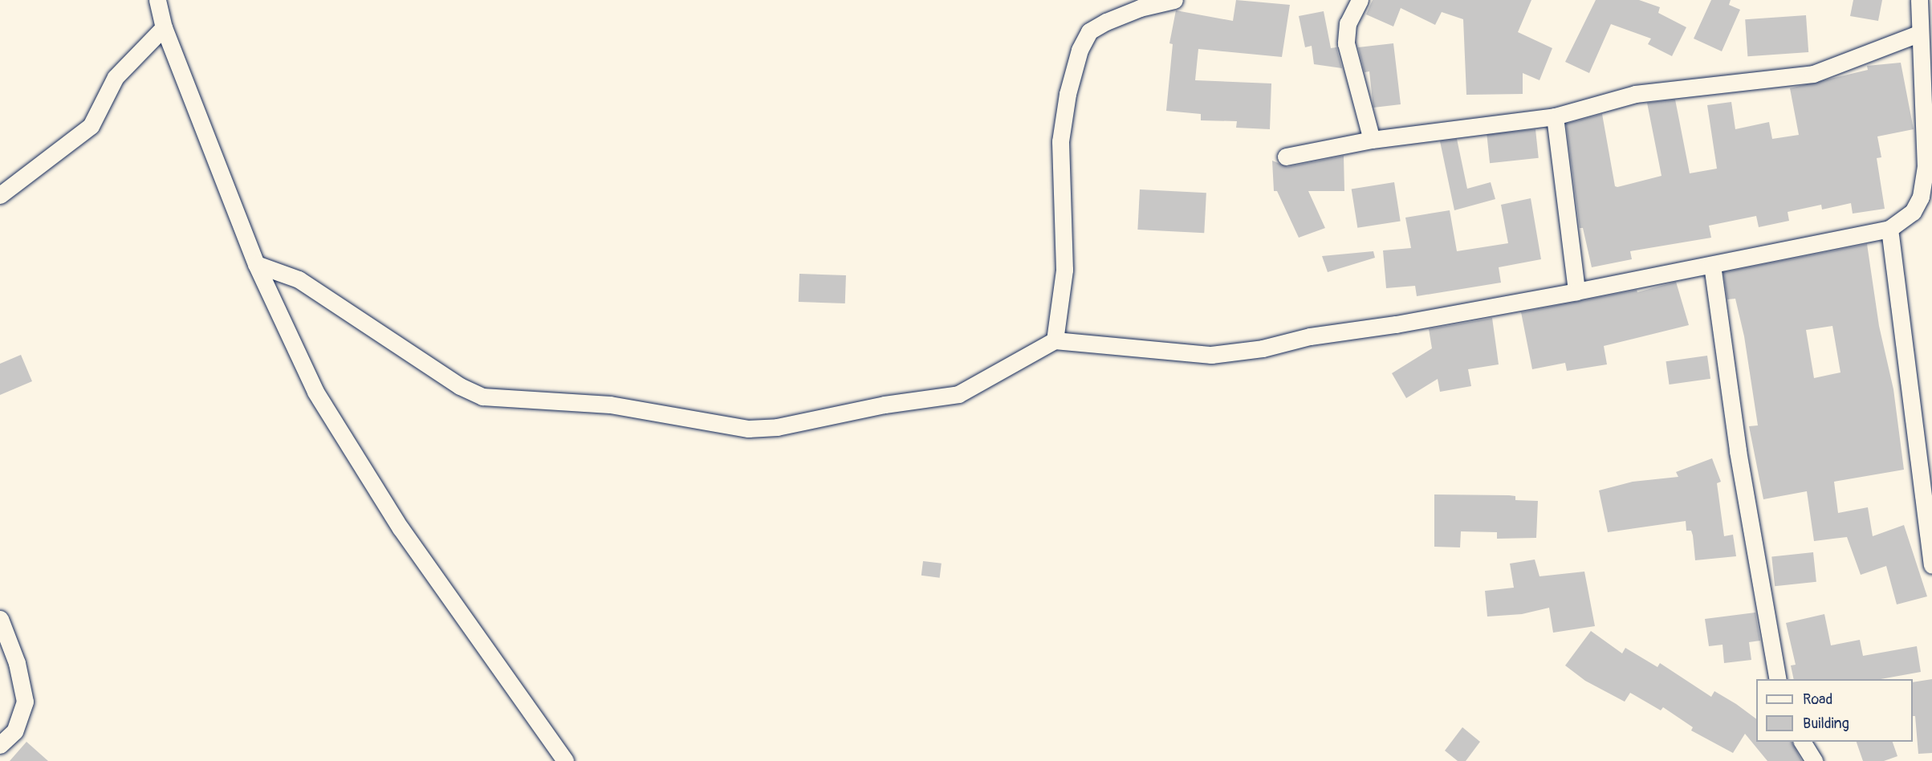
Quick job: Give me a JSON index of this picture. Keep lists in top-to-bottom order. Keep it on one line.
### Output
{"legend":["Road","Building"]}
